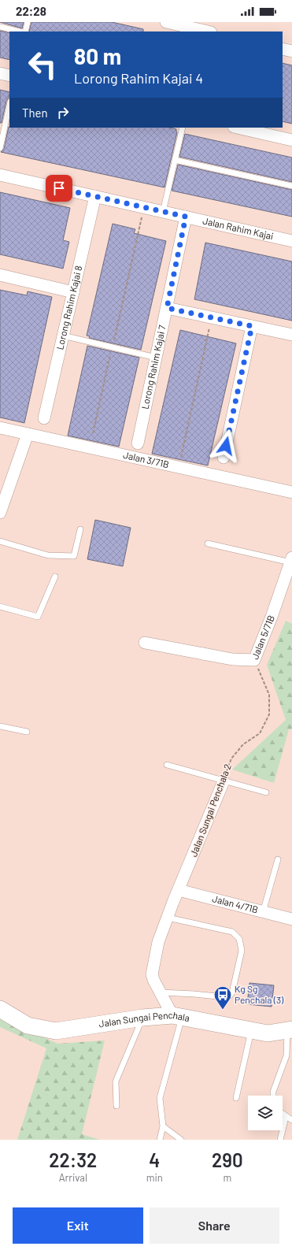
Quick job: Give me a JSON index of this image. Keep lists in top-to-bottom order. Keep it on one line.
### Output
{"streets":{"street":["Jalan Rahim Kajai","Lorong Rahim Kajai 8","Lorong Rahim Kajai 7","Jalan 3/71B","Jalan 5/71B","Jalan Sungai Penchala 2","Jalan 4/71B","Jalan Sungai Penchala"]},"crossings":[["Jalan Rahim Kajai","Lorong Rahim Kajai 8"],["Jalan Rahim Kajai","Lorong Rahim Kajai 7"],["Jalan 5/71B","Jalan Sungai Penchala 2"],["Jalan Sungai Penchala 2","Jalan 4/71B"],["Jalan Sungai Penchala 2","Jalan Sungai Penchala"]],"places":{"bus stop":["Kg Sg Penchala (3)"]},"page":{"status":"22:28","turn":["80 m","Lorong Rahim Kajai 4"],"then":"Then","eta":["22:32","Arrival","4","min","290","m"],"buttons":["Exit","Share"]}}
